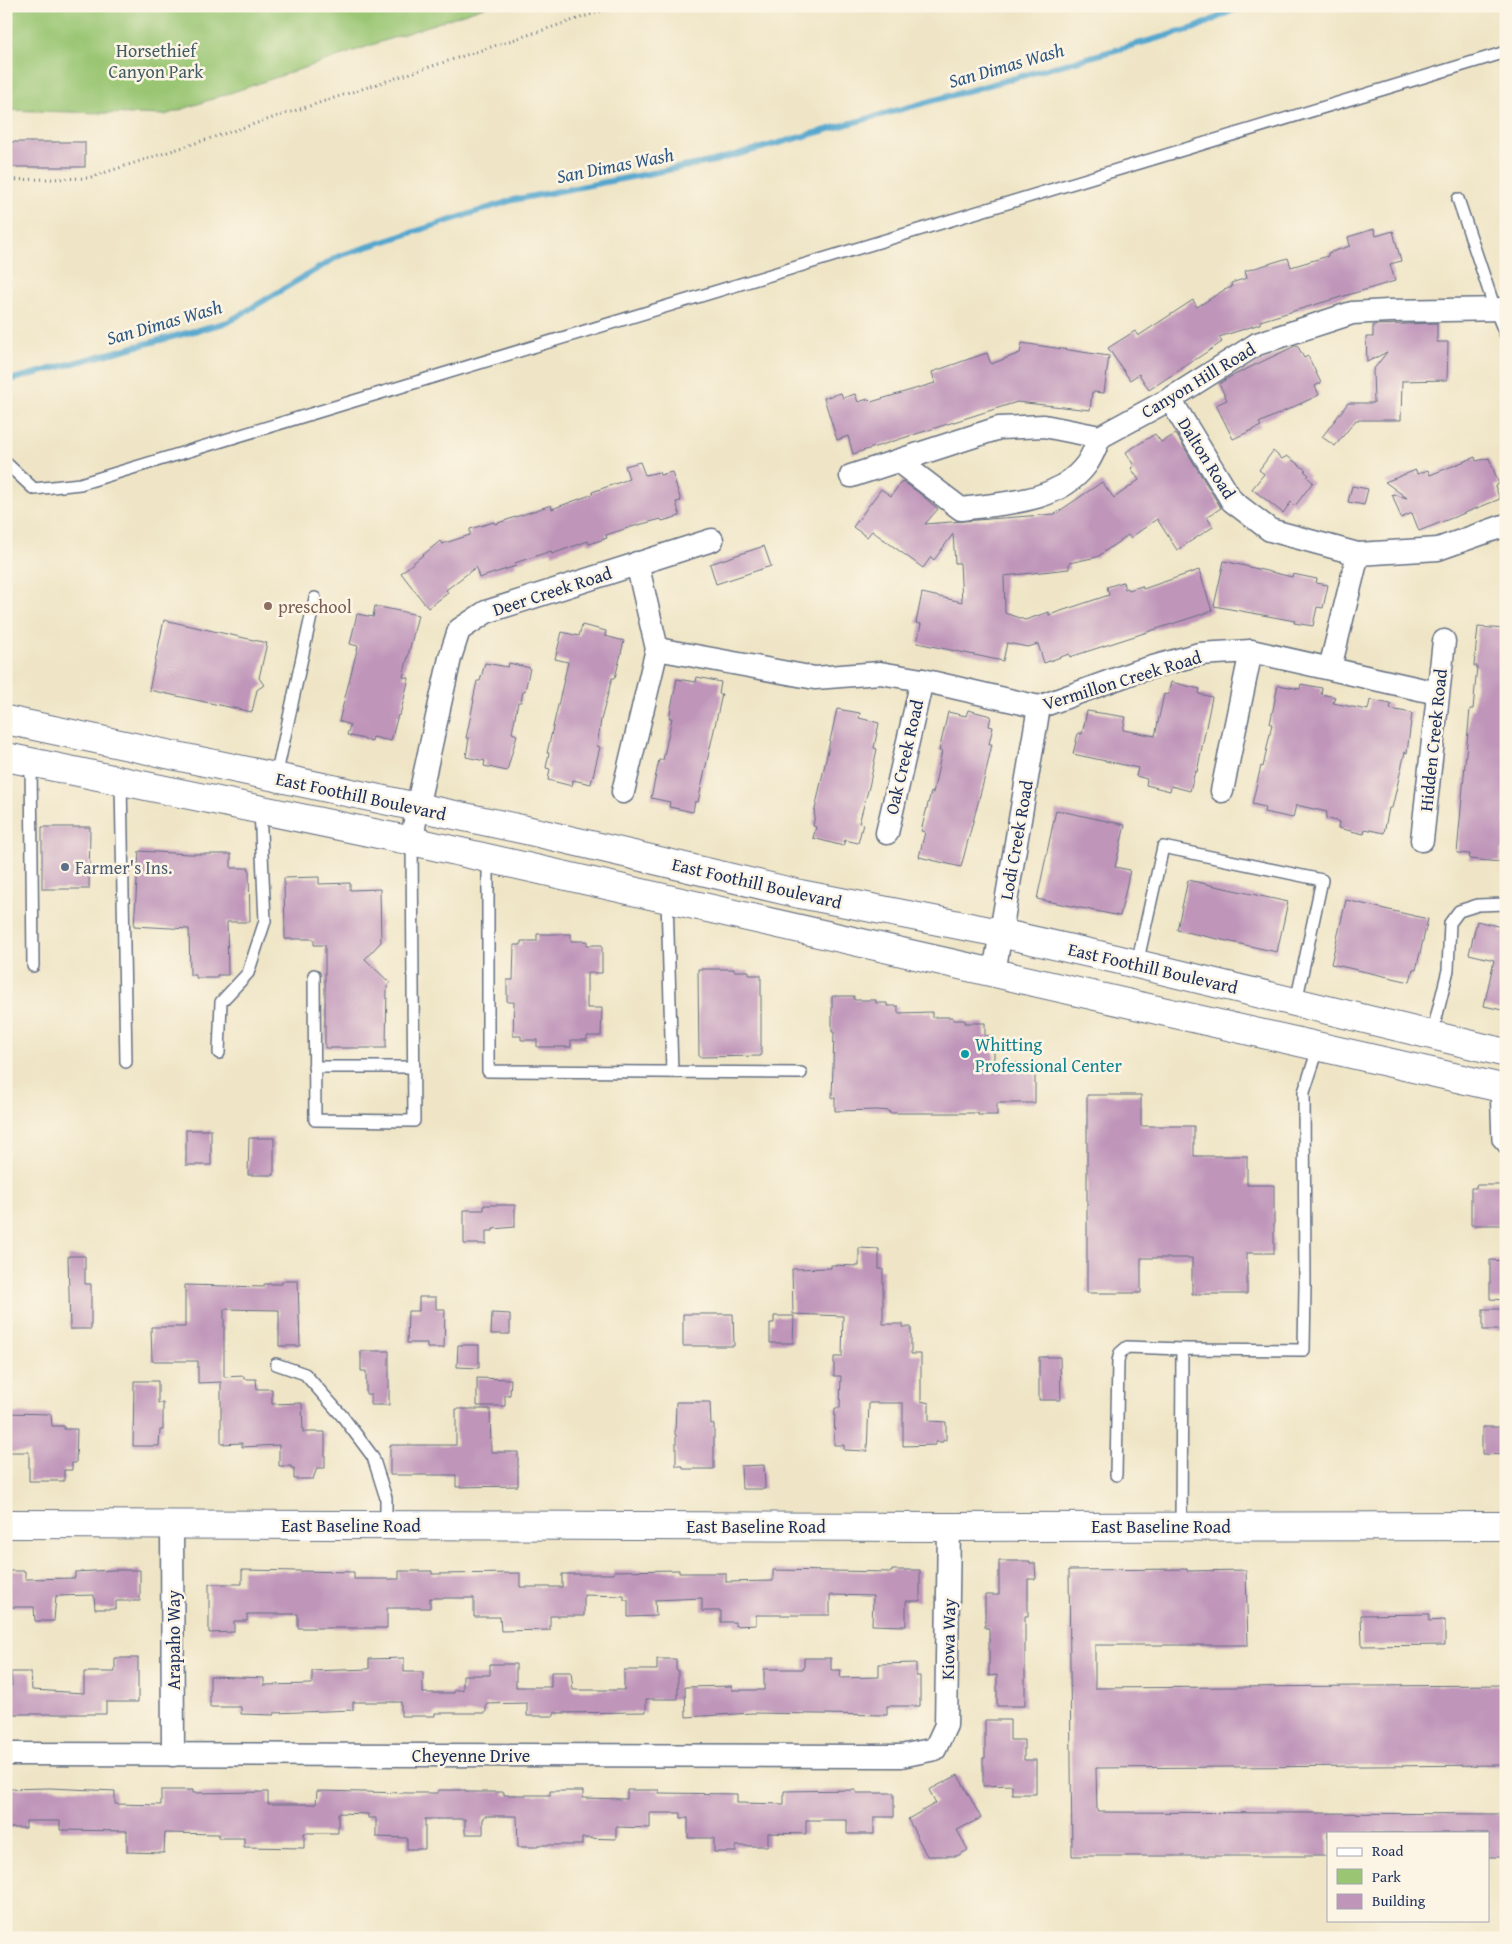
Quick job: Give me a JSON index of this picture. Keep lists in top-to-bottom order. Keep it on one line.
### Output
{"streets":{"main road":["East Foothill Boulevard","East Baseline Road"],"street":["Canyon Hill Road","Dalton Road","Deer Creek Road","Vermillon Creek Road","Hidden Creek Road","Oak Creek Road","Lodi Creek Road","Kiowa Way","Arapaho Way","Cheyenne Drive"]},"crossings":[["Canyon Hill Road","Dalton Road"],["Deer Creek Road","East Foothill Boulevard"],["Vermillon Creek Road","Hidden Creek Road"],["Vermillon Creek Road","Oak Creek Road"],["Vermillon Creek Road","Lodi Creek Road"],["East Foothill Boulevard","Lodi Creek Road"],["East Baseline Road","Kiowa Way"],["East Baseline Road","Arapaho Way"],["Kiowa Way","Cheyenne Drive"],["Arapaho Way","Cheyenne Drive"]],"water":["San Dimas Wash"],"parks":["Horsethief Canyon Park"],"places":["preschool","Farmer's Ins.","Whitting Professional Center"],"legend":["Road","Park","Building"]}
